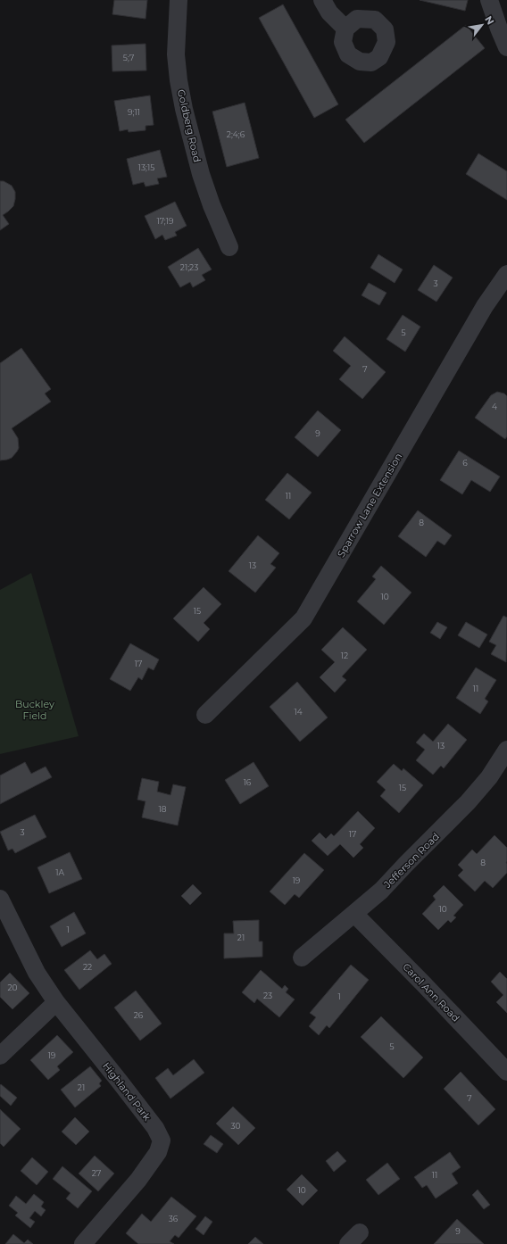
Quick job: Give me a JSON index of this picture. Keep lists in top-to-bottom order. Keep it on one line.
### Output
{"streets":{"street":["Goldberg Road","Sparrow Lane Extension","Jefferson Road","Carol Ann Road","Highland Park"]},"crossings":[["Jefferson Road","Carol Ann Road"]],"parks":["Buckley Field"],"house_numbers":["5;7","9;11","2;4;6","13;15","17;19","21;23","3","5","7","4","9","6","11","8","13","10","15","12","17","11","14","13","16","15","18","3","17","8","1A","19","10","1","21","22","20","23","1","26","5","19","21","7","30","27","11","10","36","9"],"north":"top right"}
